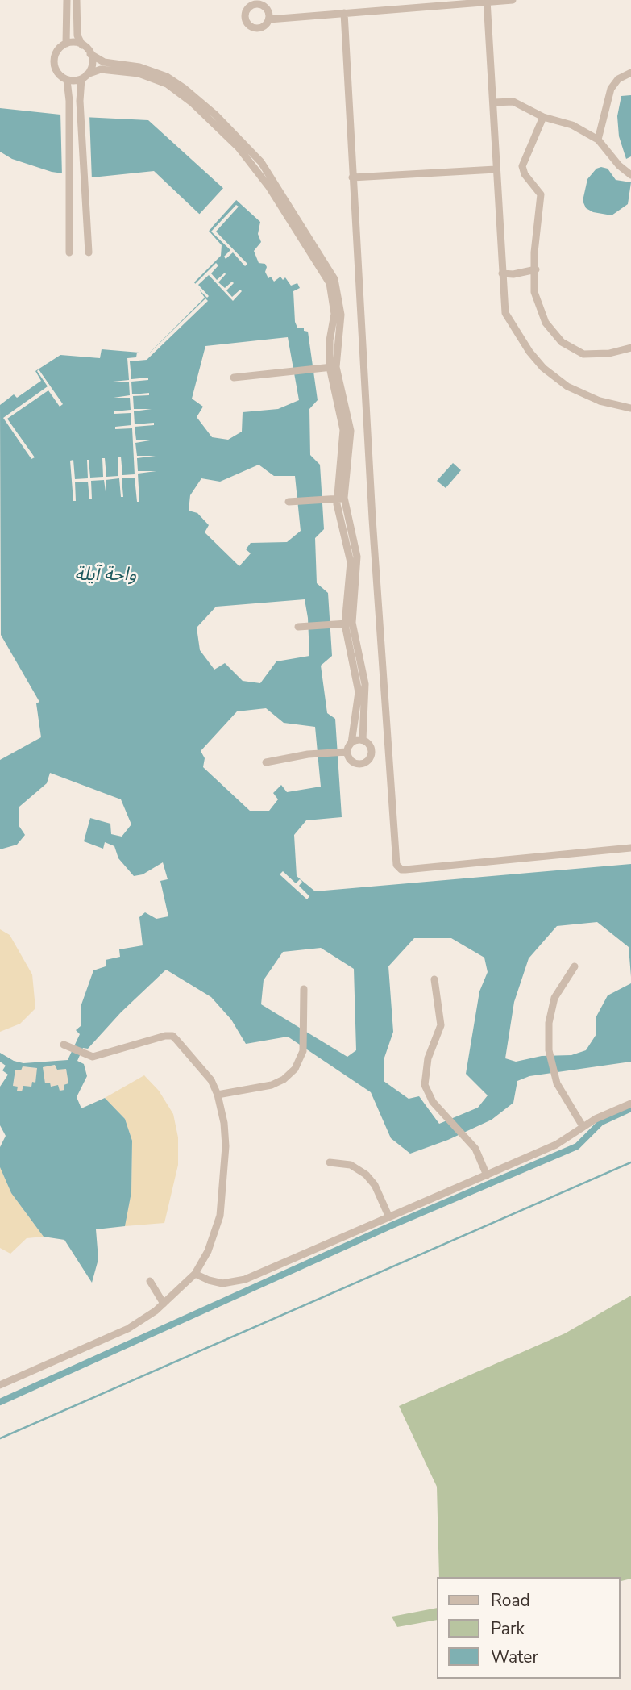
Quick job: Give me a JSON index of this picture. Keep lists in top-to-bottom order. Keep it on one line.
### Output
{"water":["واحة آيلة"],"legend":["Road","Park","Water"]}
